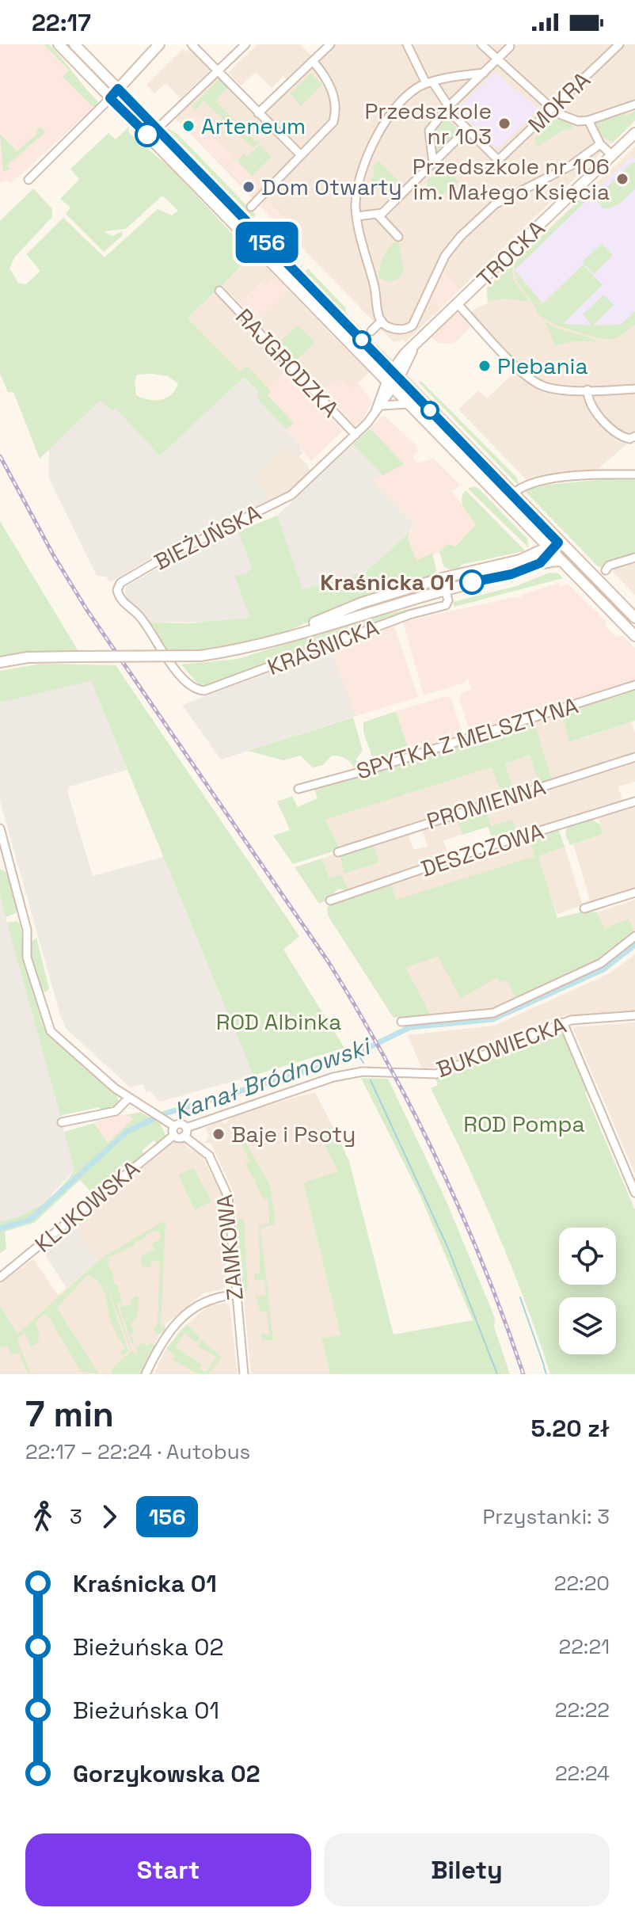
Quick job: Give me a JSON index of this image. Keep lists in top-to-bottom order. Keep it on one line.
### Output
{"streets":{"main road":["TROCKA"],"street":["MOKRA","RAJGRODZKA","BIEŻUŃSKA","KRAŚNICKA","SPYTKA Z MELSZTYNA","PROMIENNA","DESZCZOWA","BUKOWIECKA","KLUKOWSKA","ZAMKOWA"]},"crossings":[["TROCKA","BIEŻUŃSKA"],["RAJGRODZKA","BIEŻUŃSKA"],["BIEŻUŃSKA","KRAŚNICKA"],["BUKOWIECKA","ZAMKOWA"]],"water":["Kanał Bródnowski"],"parks":["ROD Albinka","ROD Pompa"],"places":["Przedszkole nr 103","Arteneum","Przedszkole nr 106 im. Małego Księcia","Dom Otwarty","Plebania","Kraśnicka 01","Baje i Psoty"],"lines":["bus line 156"],"page":{"status":"22:17","on_map":"156","heading":["7 min","22:17 – 22:24 · Autobus","5.20 zł"],"legs":["3","156","Przystanki: 3"],"list":[{"name":"Kraśnicka 01","value":"22:20"},{"name":"Bieżuńska 02","value":"22:21"},{"name":"Bieżuńska 01","value":"22:22"},{"name":"Gorzykowska 02","value":"22:24"}],"buttons":["Start","Bilety"]}}
